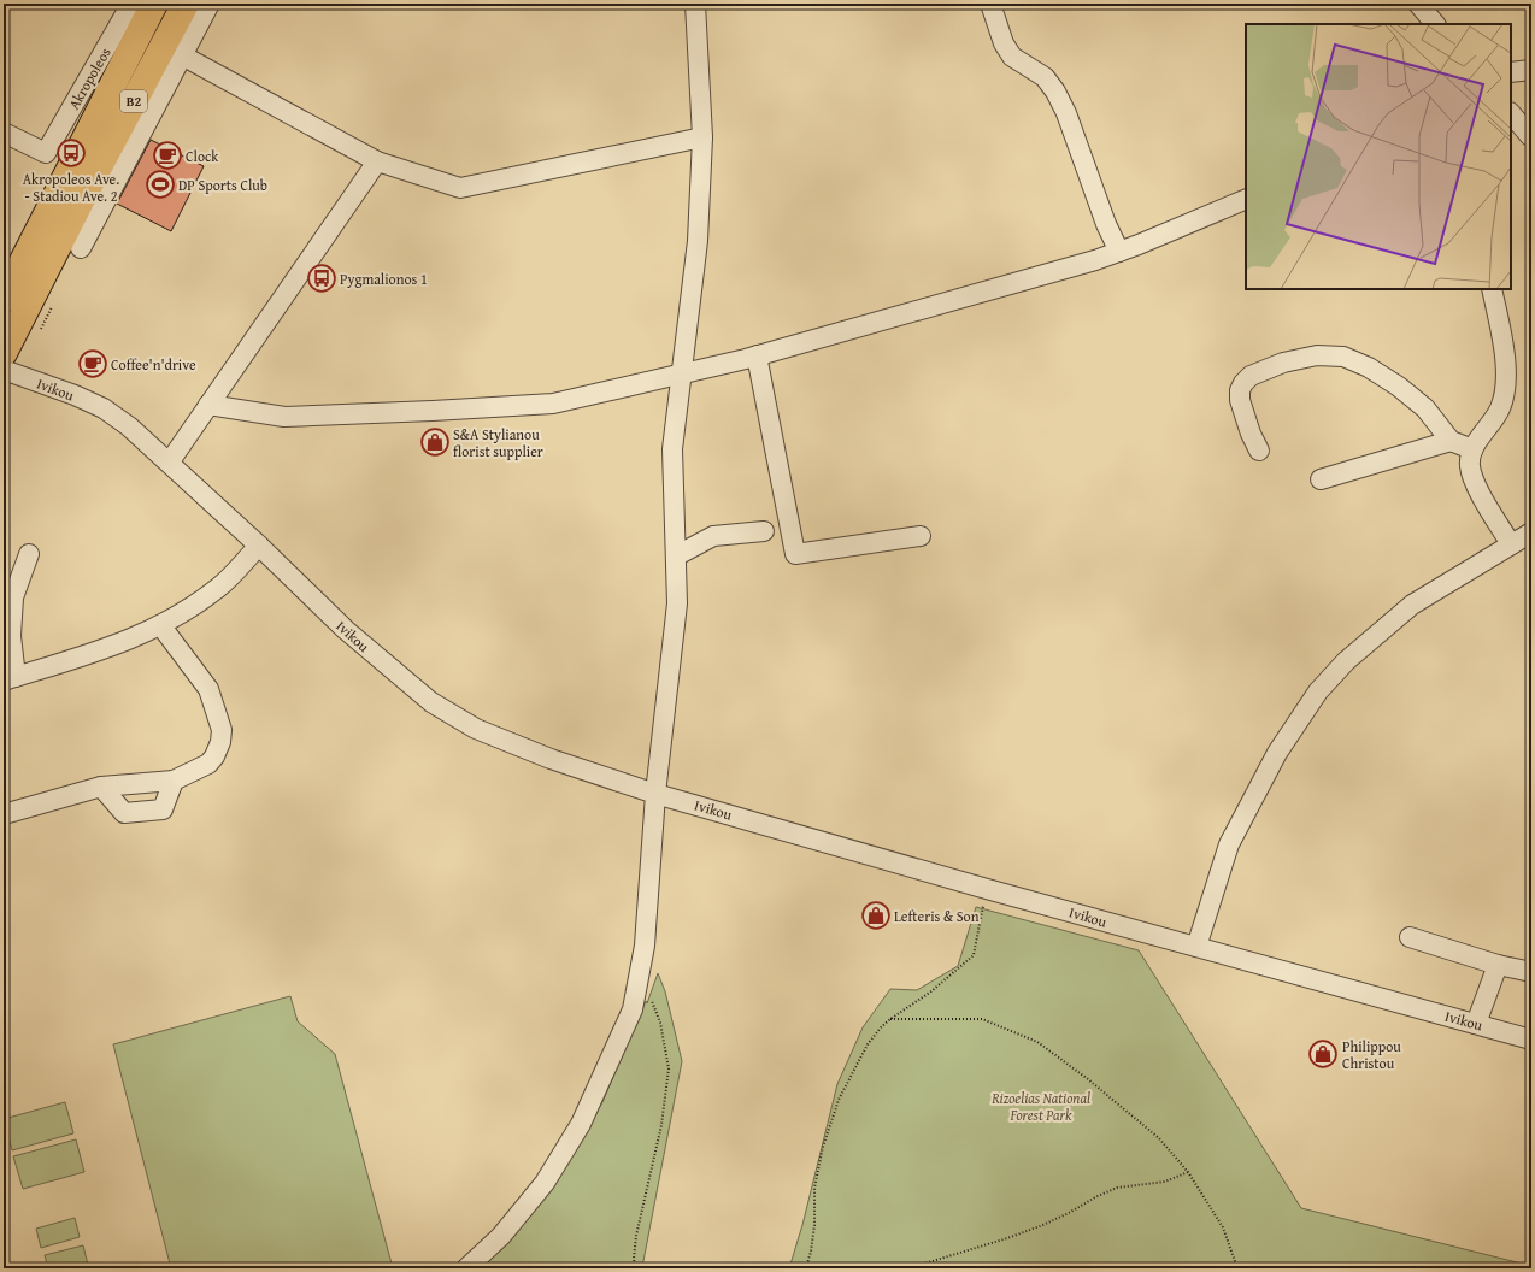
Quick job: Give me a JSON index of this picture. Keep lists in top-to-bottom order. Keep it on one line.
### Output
{"streets":{"highway":["B2"],"street":["Akropoleos","Ivikou"]},"parks":["Rizoelias National Forest Park"],"places":{"bus stop":["Akropoleos Ave. - Stadiou Ave. 2","Pygmalionos 1"],"cafe":["Clock","Coffee'n'drive"],"sports":["DP Sports Club"],"shop":["S&A Stylianou florist supplier","Lefteris & Son","Philippou Christou"]}}
